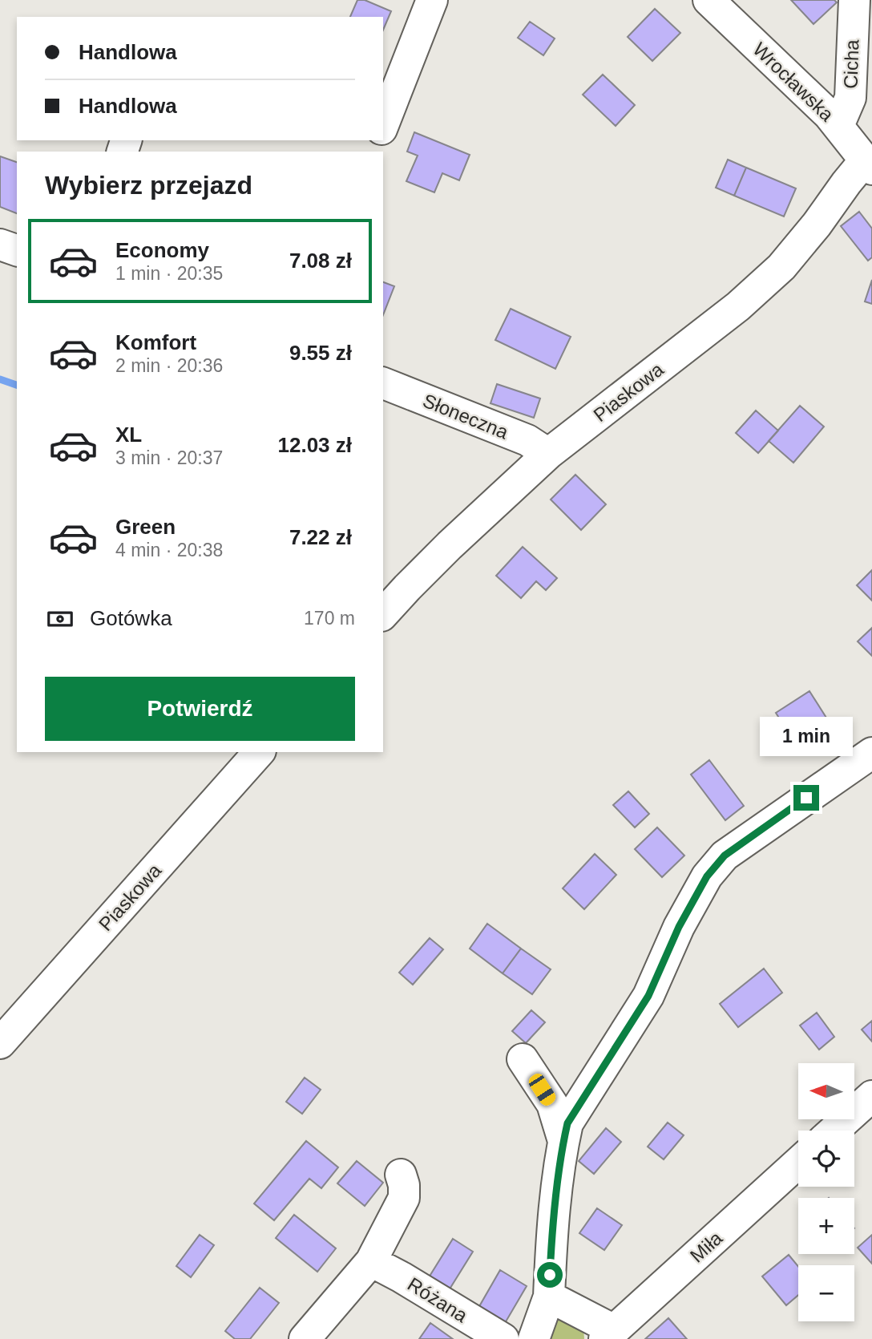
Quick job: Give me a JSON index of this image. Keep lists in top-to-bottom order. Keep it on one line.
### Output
{"streets":{"street":["Cicha","Wrocławska","Piaskowa","Słoneczna","Miła","Różana"]},"crossings":[["Cicha","Wrocławska"],["Wrocławska","Piaskowa"],["Piaskowa","Słoneczna"]],"north":"left","page":{"banner":["Handlowa","Handlowa"],"heading":"Wybierz przejazd","list":[{"name":"Economy","note":"1 min · 20:35","value":"7.08 zł"},{"name":"Komfort","note":"2 min · 20:36","value":"9.55 zł"},{"name":"XL","note":"3 min · 20:37","value":"12.03 zł"},{"name":"Green","note":"4 min · 20:38","value":"7.22 zł"}],"pay":["Gotówka","170 m"],"buttons":"Potwierdź","bubble":"1 min","map_buttons":["+","−"]}}
